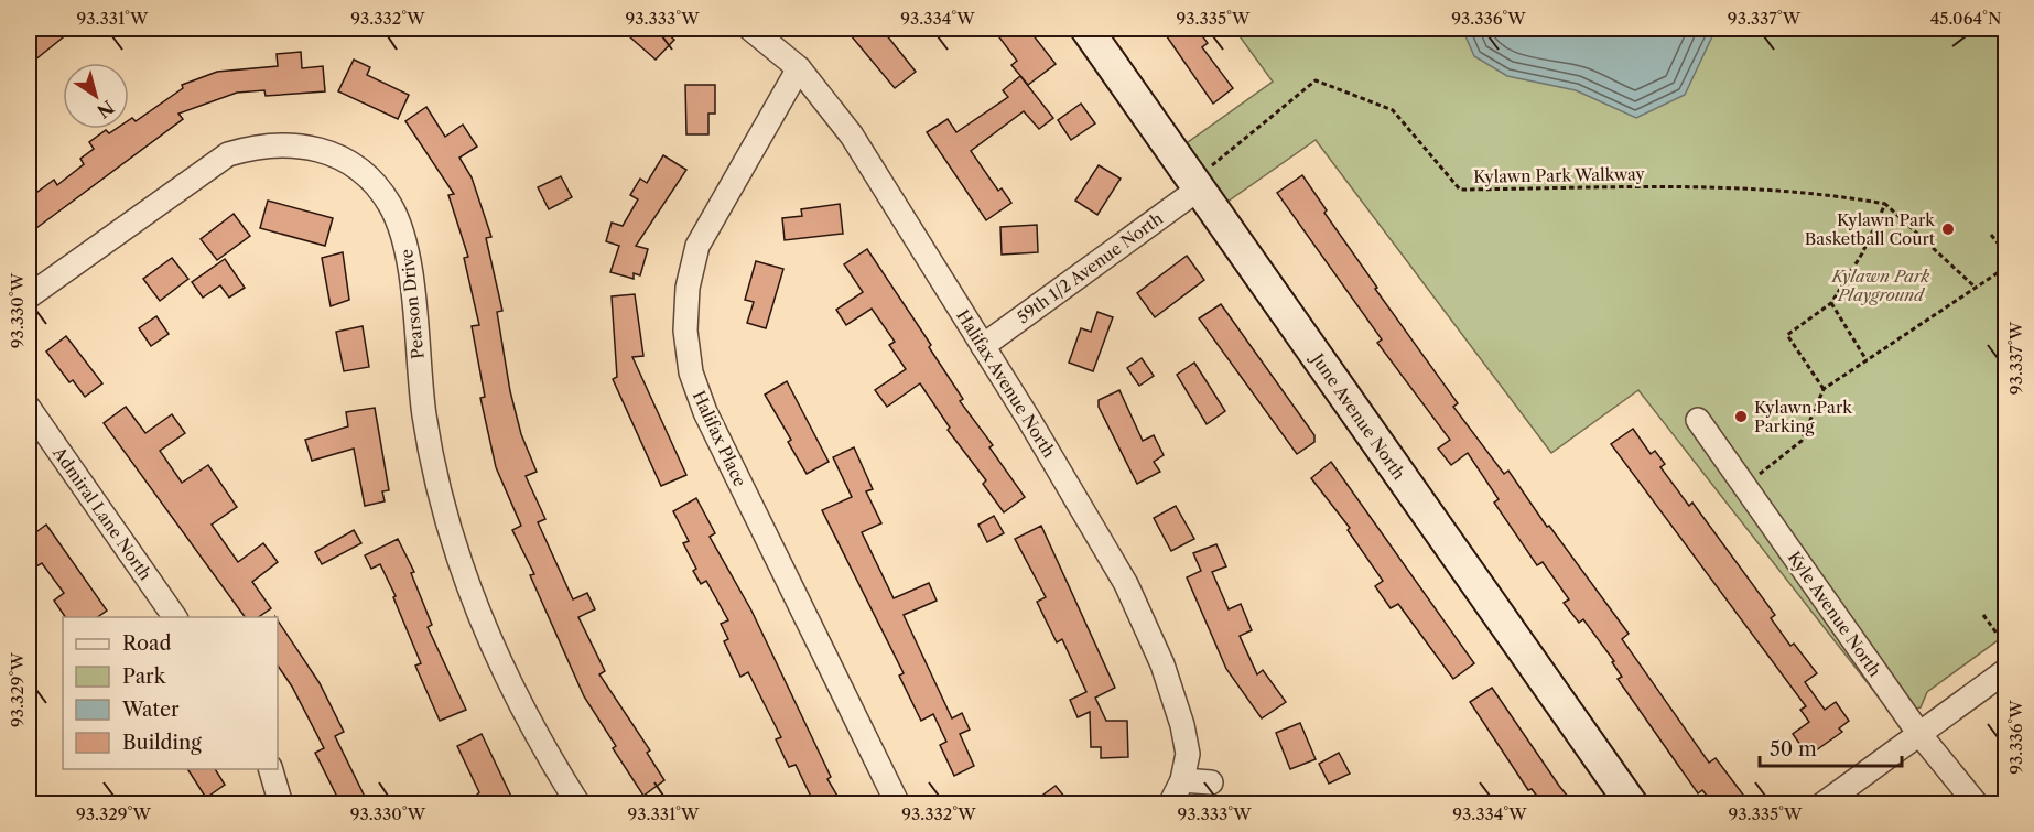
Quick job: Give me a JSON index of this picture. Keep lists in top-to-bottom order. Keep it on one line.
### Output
{"streets":{"street":["59th 1/2 Avenue North","Pearson Drive","Halifax Avenue North","June Avenue North","Halifax Place","Admiral Lane North","Kyle Avenue North"],"path":["Kylawn Park Walkway"]},"crossings":[["Kylawn Park Walkway","59th 1/2 Avenue North"],["Kylawn Park Walkway","June Avenue North"],["59th 1/2 Avenue North","Halifax Avenue North"],["59th 1/2 Avenue North","June Avenue North"],["Halifax Avenue North","Halifax Place"]],"parks":["Kylawn Park Playground"],"places":["Kylawn Park Basketball Court","Kylawn Park Parking"],"legend":["Road","Park","Water","Building"],"scale_bar":"50 m","north":"bottom right","coordinates":["93.331°W","93.332°W","93.333°W","93.334°W","93.335°W","93.336°W","93.337°W","45.064°N","93.330°W","93.329°W"]}
